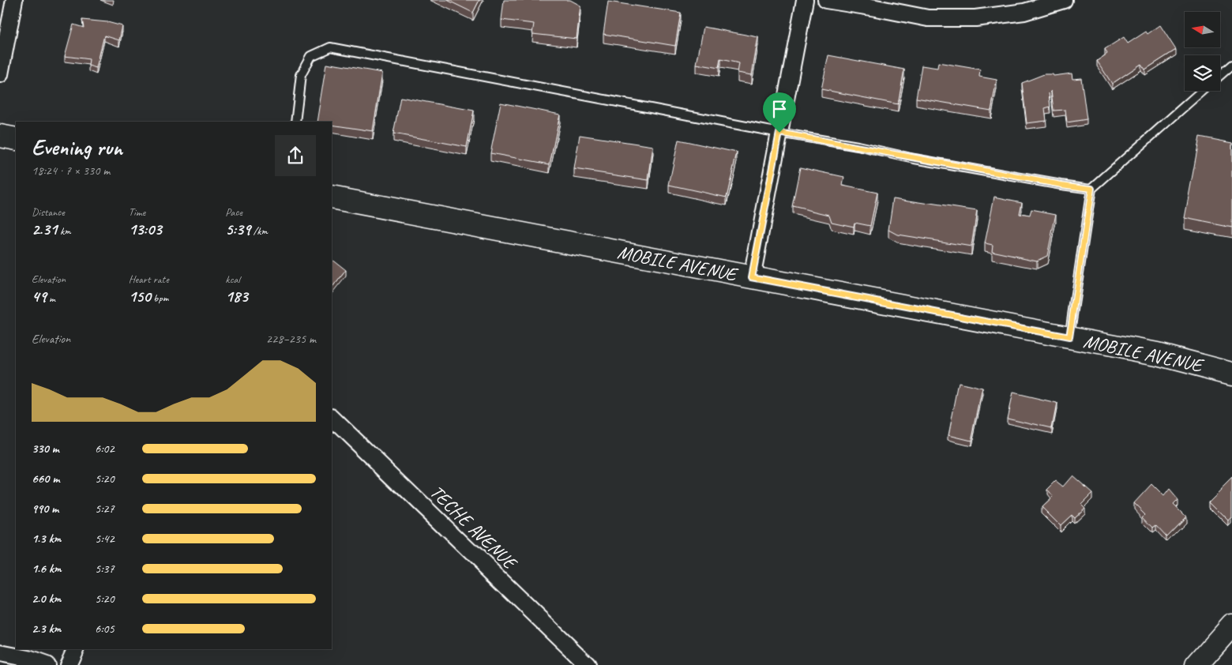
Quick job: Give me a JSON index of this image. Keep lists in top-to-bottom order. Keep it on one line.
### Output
{"streets":{"street":["MOBILE AVENUE","TECHE AVENUE"]},"north":"left","page":{"heading":["Evening run","18:24 · 7 × 330 m"],"stats":[["Distance","2.31 km"],["Time","13:03"],["Pace","5:39 /km"],["Elevation","49 m"],["Heart rate","150 bpm"],["kcal","183"]],"chart":["Elevation","228–235 m"],"list":[{"name":"330 m","note":"6:02"},{"name":"660 m","note":"5:20"},{"name":"990 m","note":"5:27"},{"name":"1.3 km","note":"5:42"},{"name":"1.6 km","note":"5:37"},{"name":"2.0 km","note":"5:20"},{"name":"2.3 km","note":"6:05"}]}}
